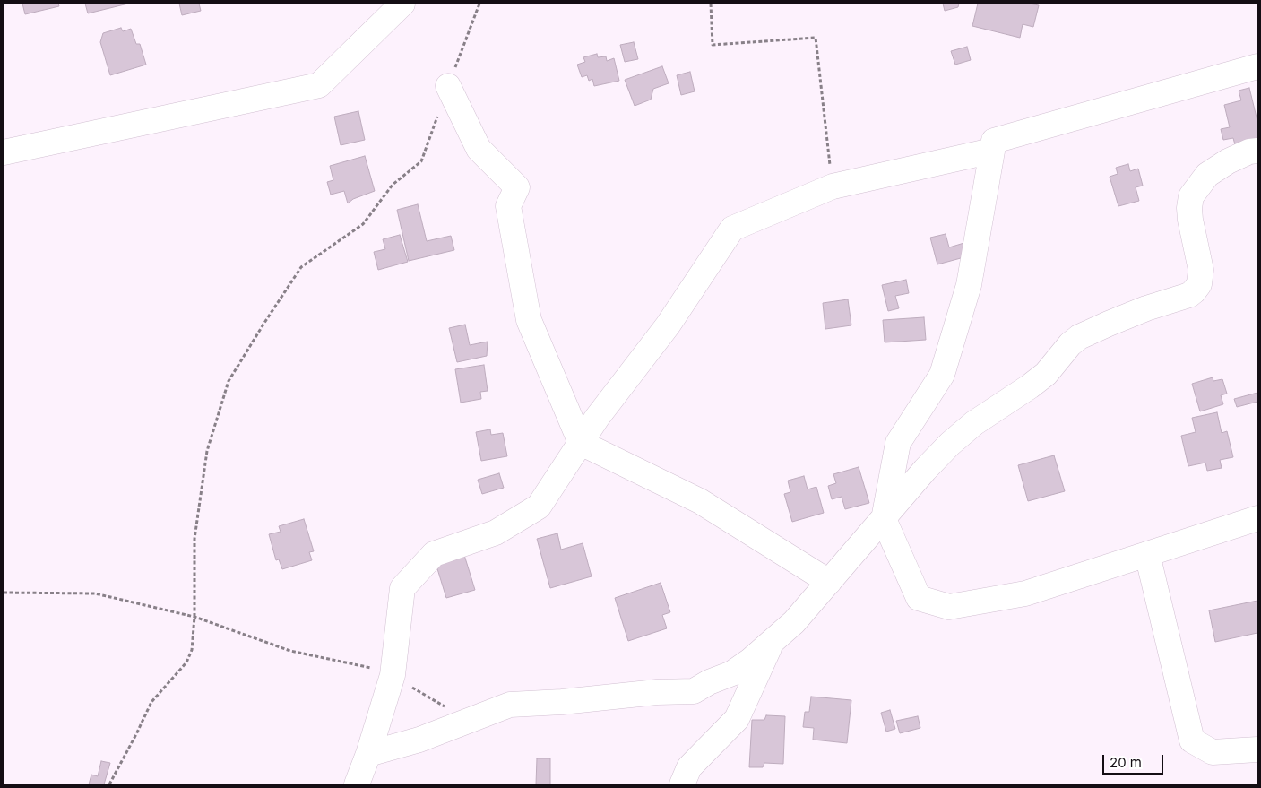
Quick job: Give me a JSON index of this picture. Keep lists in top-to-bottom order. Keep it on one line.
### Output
{"scale_bar":"20 m"}
